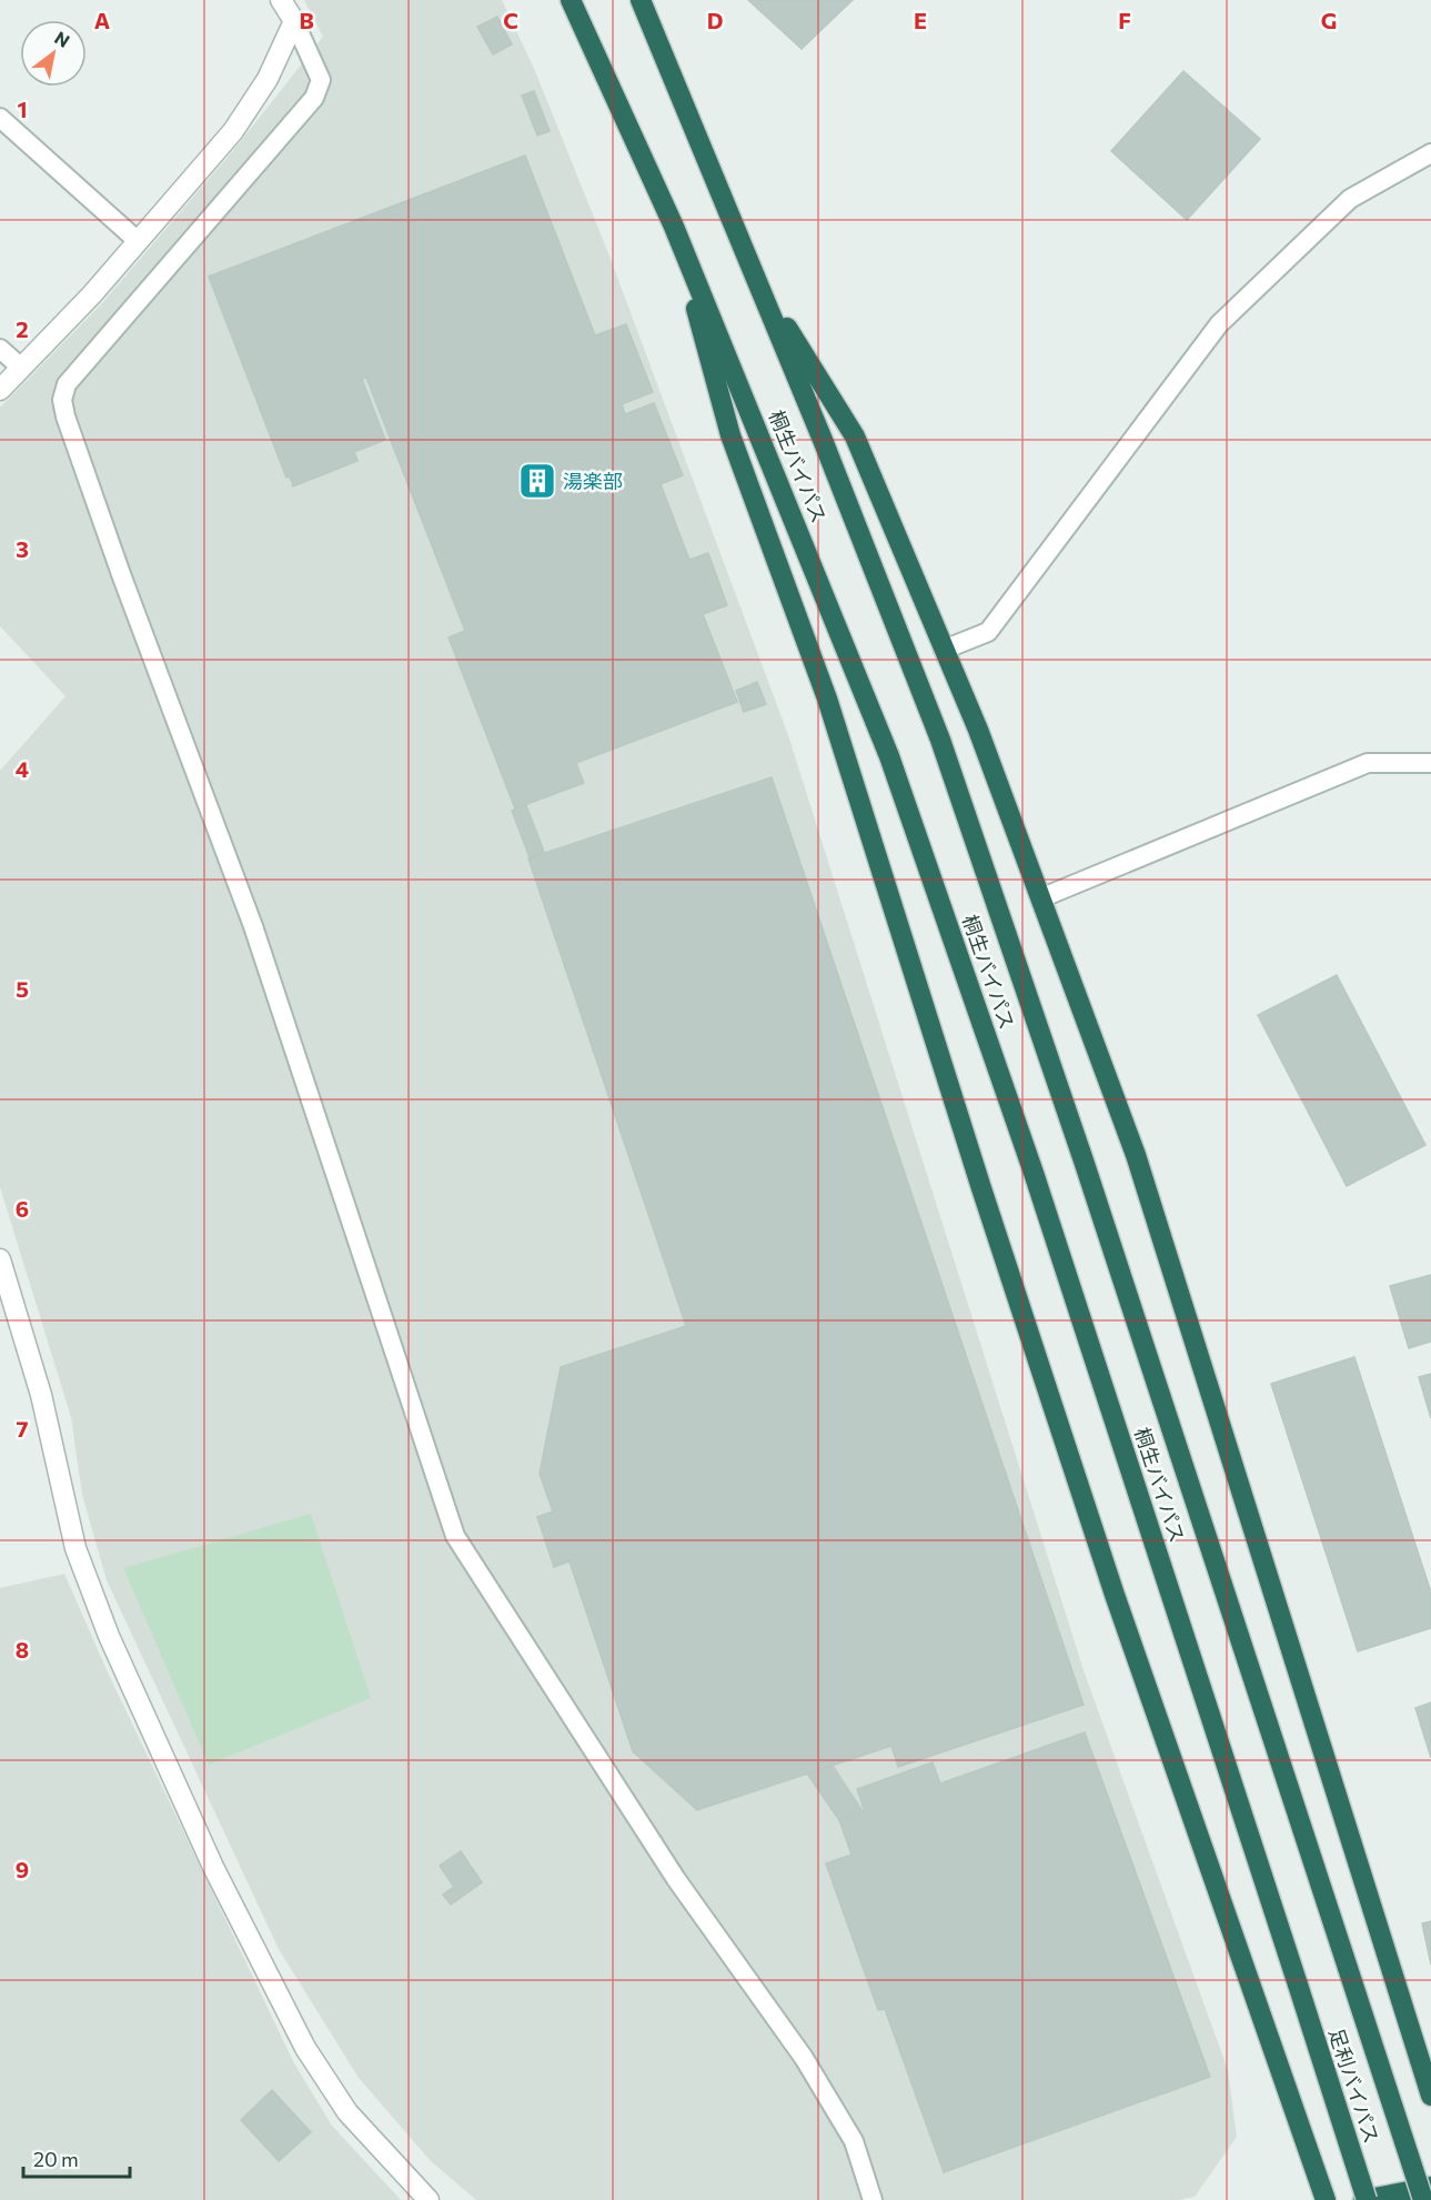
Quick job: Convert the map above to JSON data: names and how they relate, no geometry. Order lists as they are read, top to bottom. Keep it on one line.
{"streets":{"highway":["桐生バイパス","足利バイパス"]},"crossings":[["桐生バイパス","足利バイパス"]],"places":{"building":["湯楽部"]},"scale_bar":"20 m","north":"top right","grid":{"columns":["A","B","C","D","E","F","G"],"rows":["1","2","3","4","5","6","7","8","9"]}}
